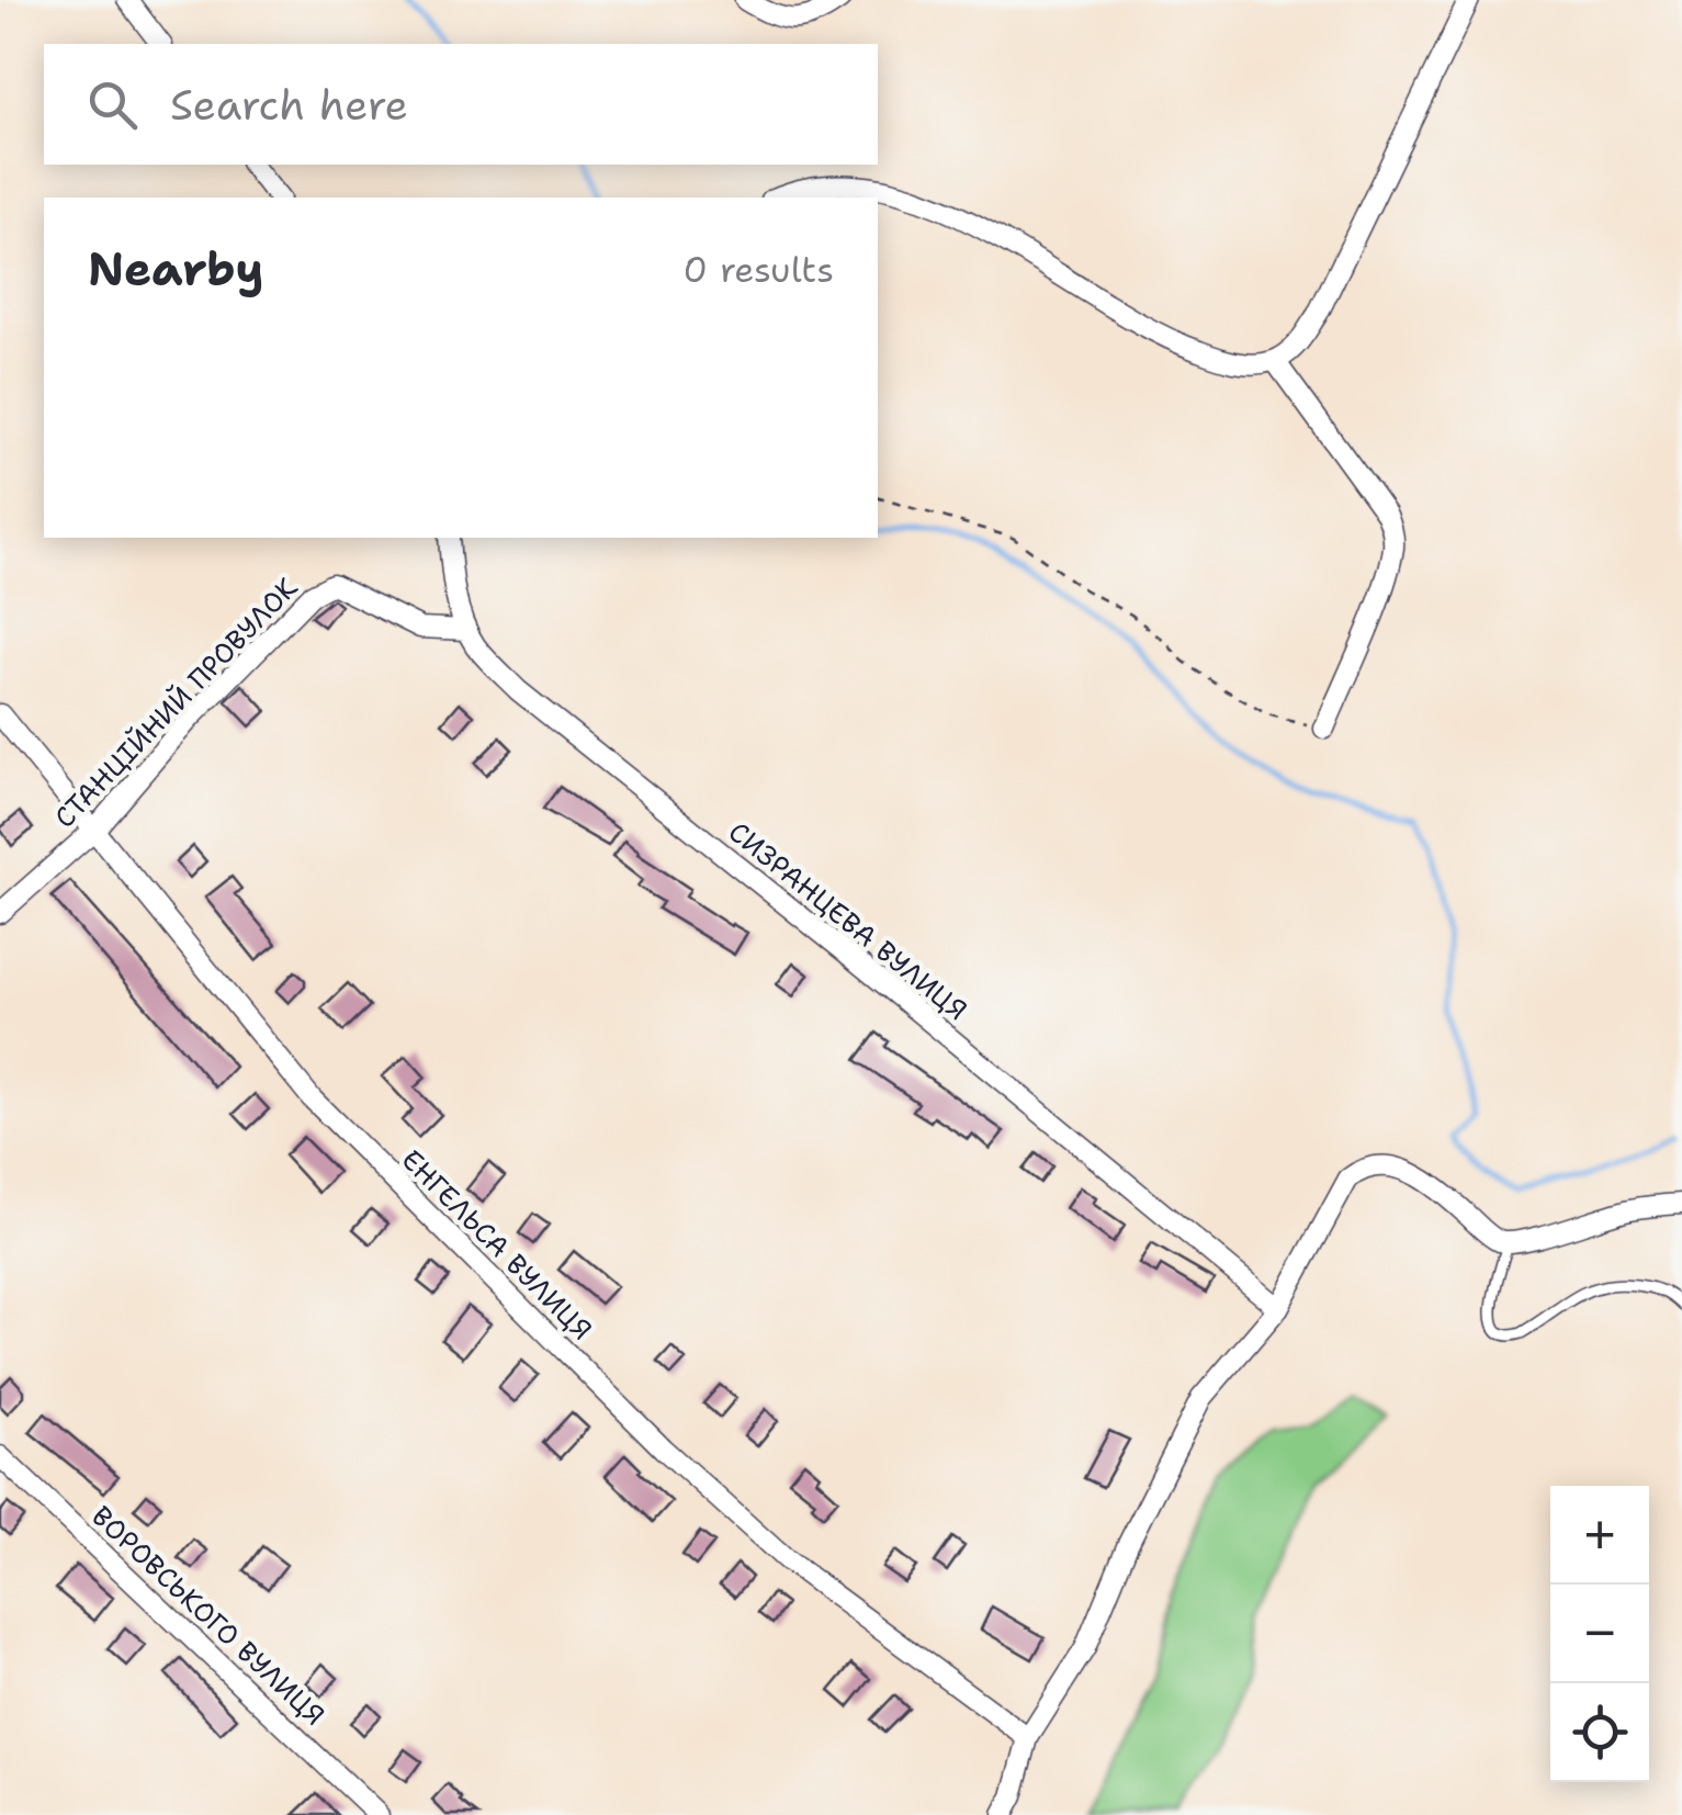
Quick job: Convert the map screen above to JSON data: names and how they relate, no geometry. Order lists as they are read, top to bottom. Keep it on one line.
{"streets":{"street":["СТАНЦІЙНИЙ ПРОВУЛОК","СИЗРАНЦЕВА ВУЛИЦЯ","ЕНГЕЛЬСА ВУЛИЦЯ","ВОРОВСЬКОГО ВУЛИЦЯ"]},"crossings":[["СТАНЦІЙНИЙ ПРОВУЛОК","СИЗРАНЦЕВА ВУЛИЦЯ"],["СТАНЦІЙНИЙ ПРОВУЛОК","ЕНГЕЛЬСА ВУЛИЦЯ"]],"page":{"search":"Search here","heading":["Nearby","0 results"],"map_buttons":["+","−"]}}
